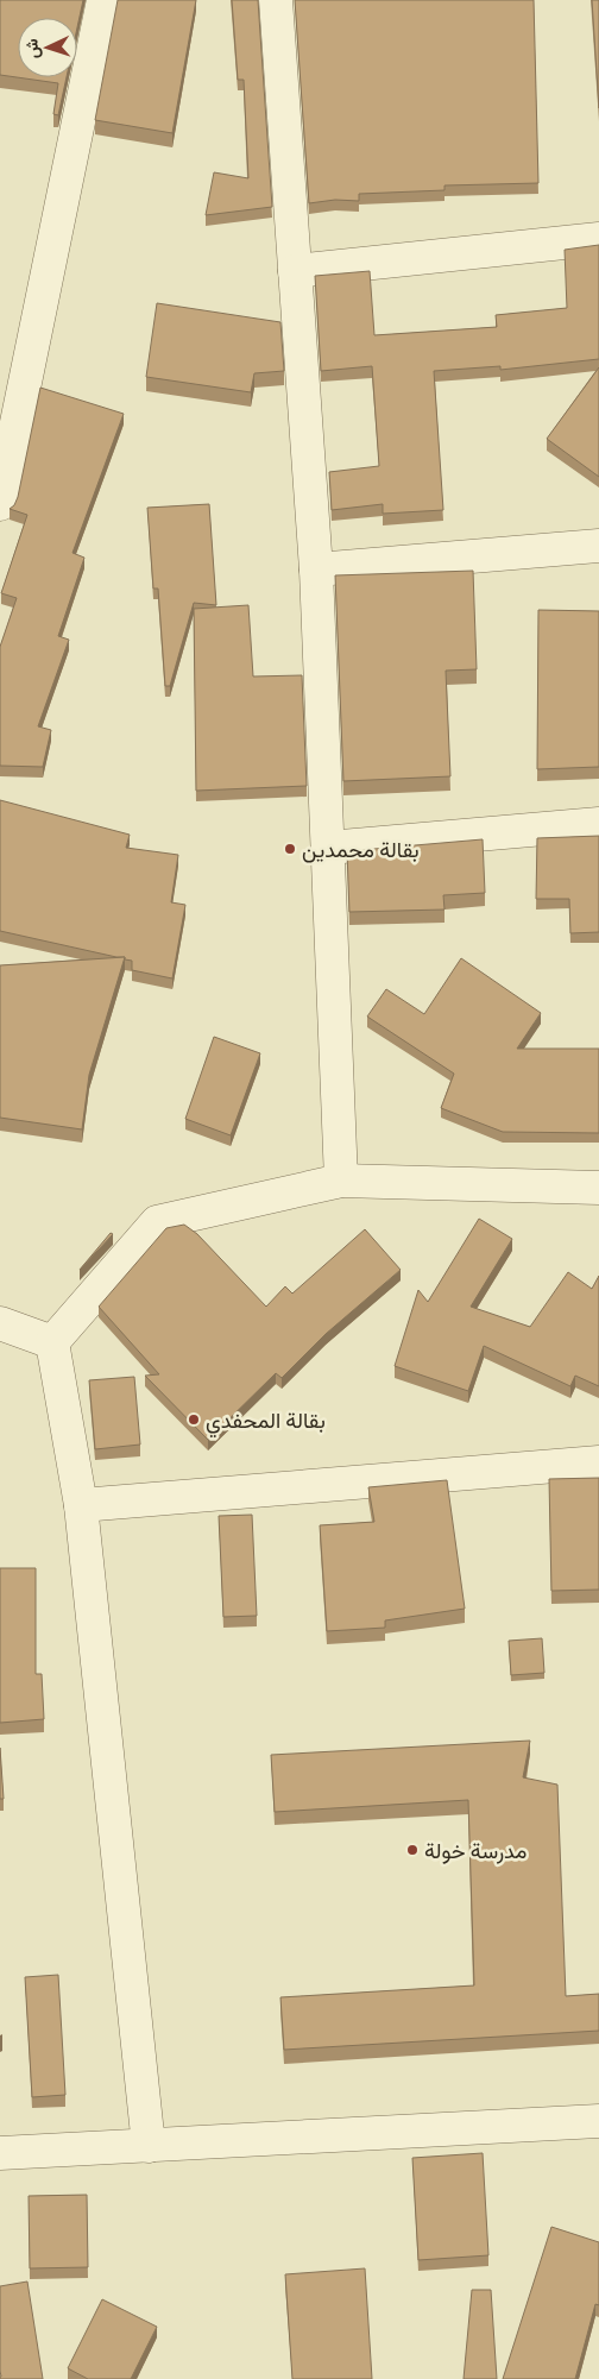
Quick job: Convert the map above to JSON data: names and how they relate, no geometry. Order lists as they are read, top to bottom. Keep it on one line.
{"places":["بقالة محمدين","بقالة المحفدي","مدرسة خولة"],"north":"left"}
